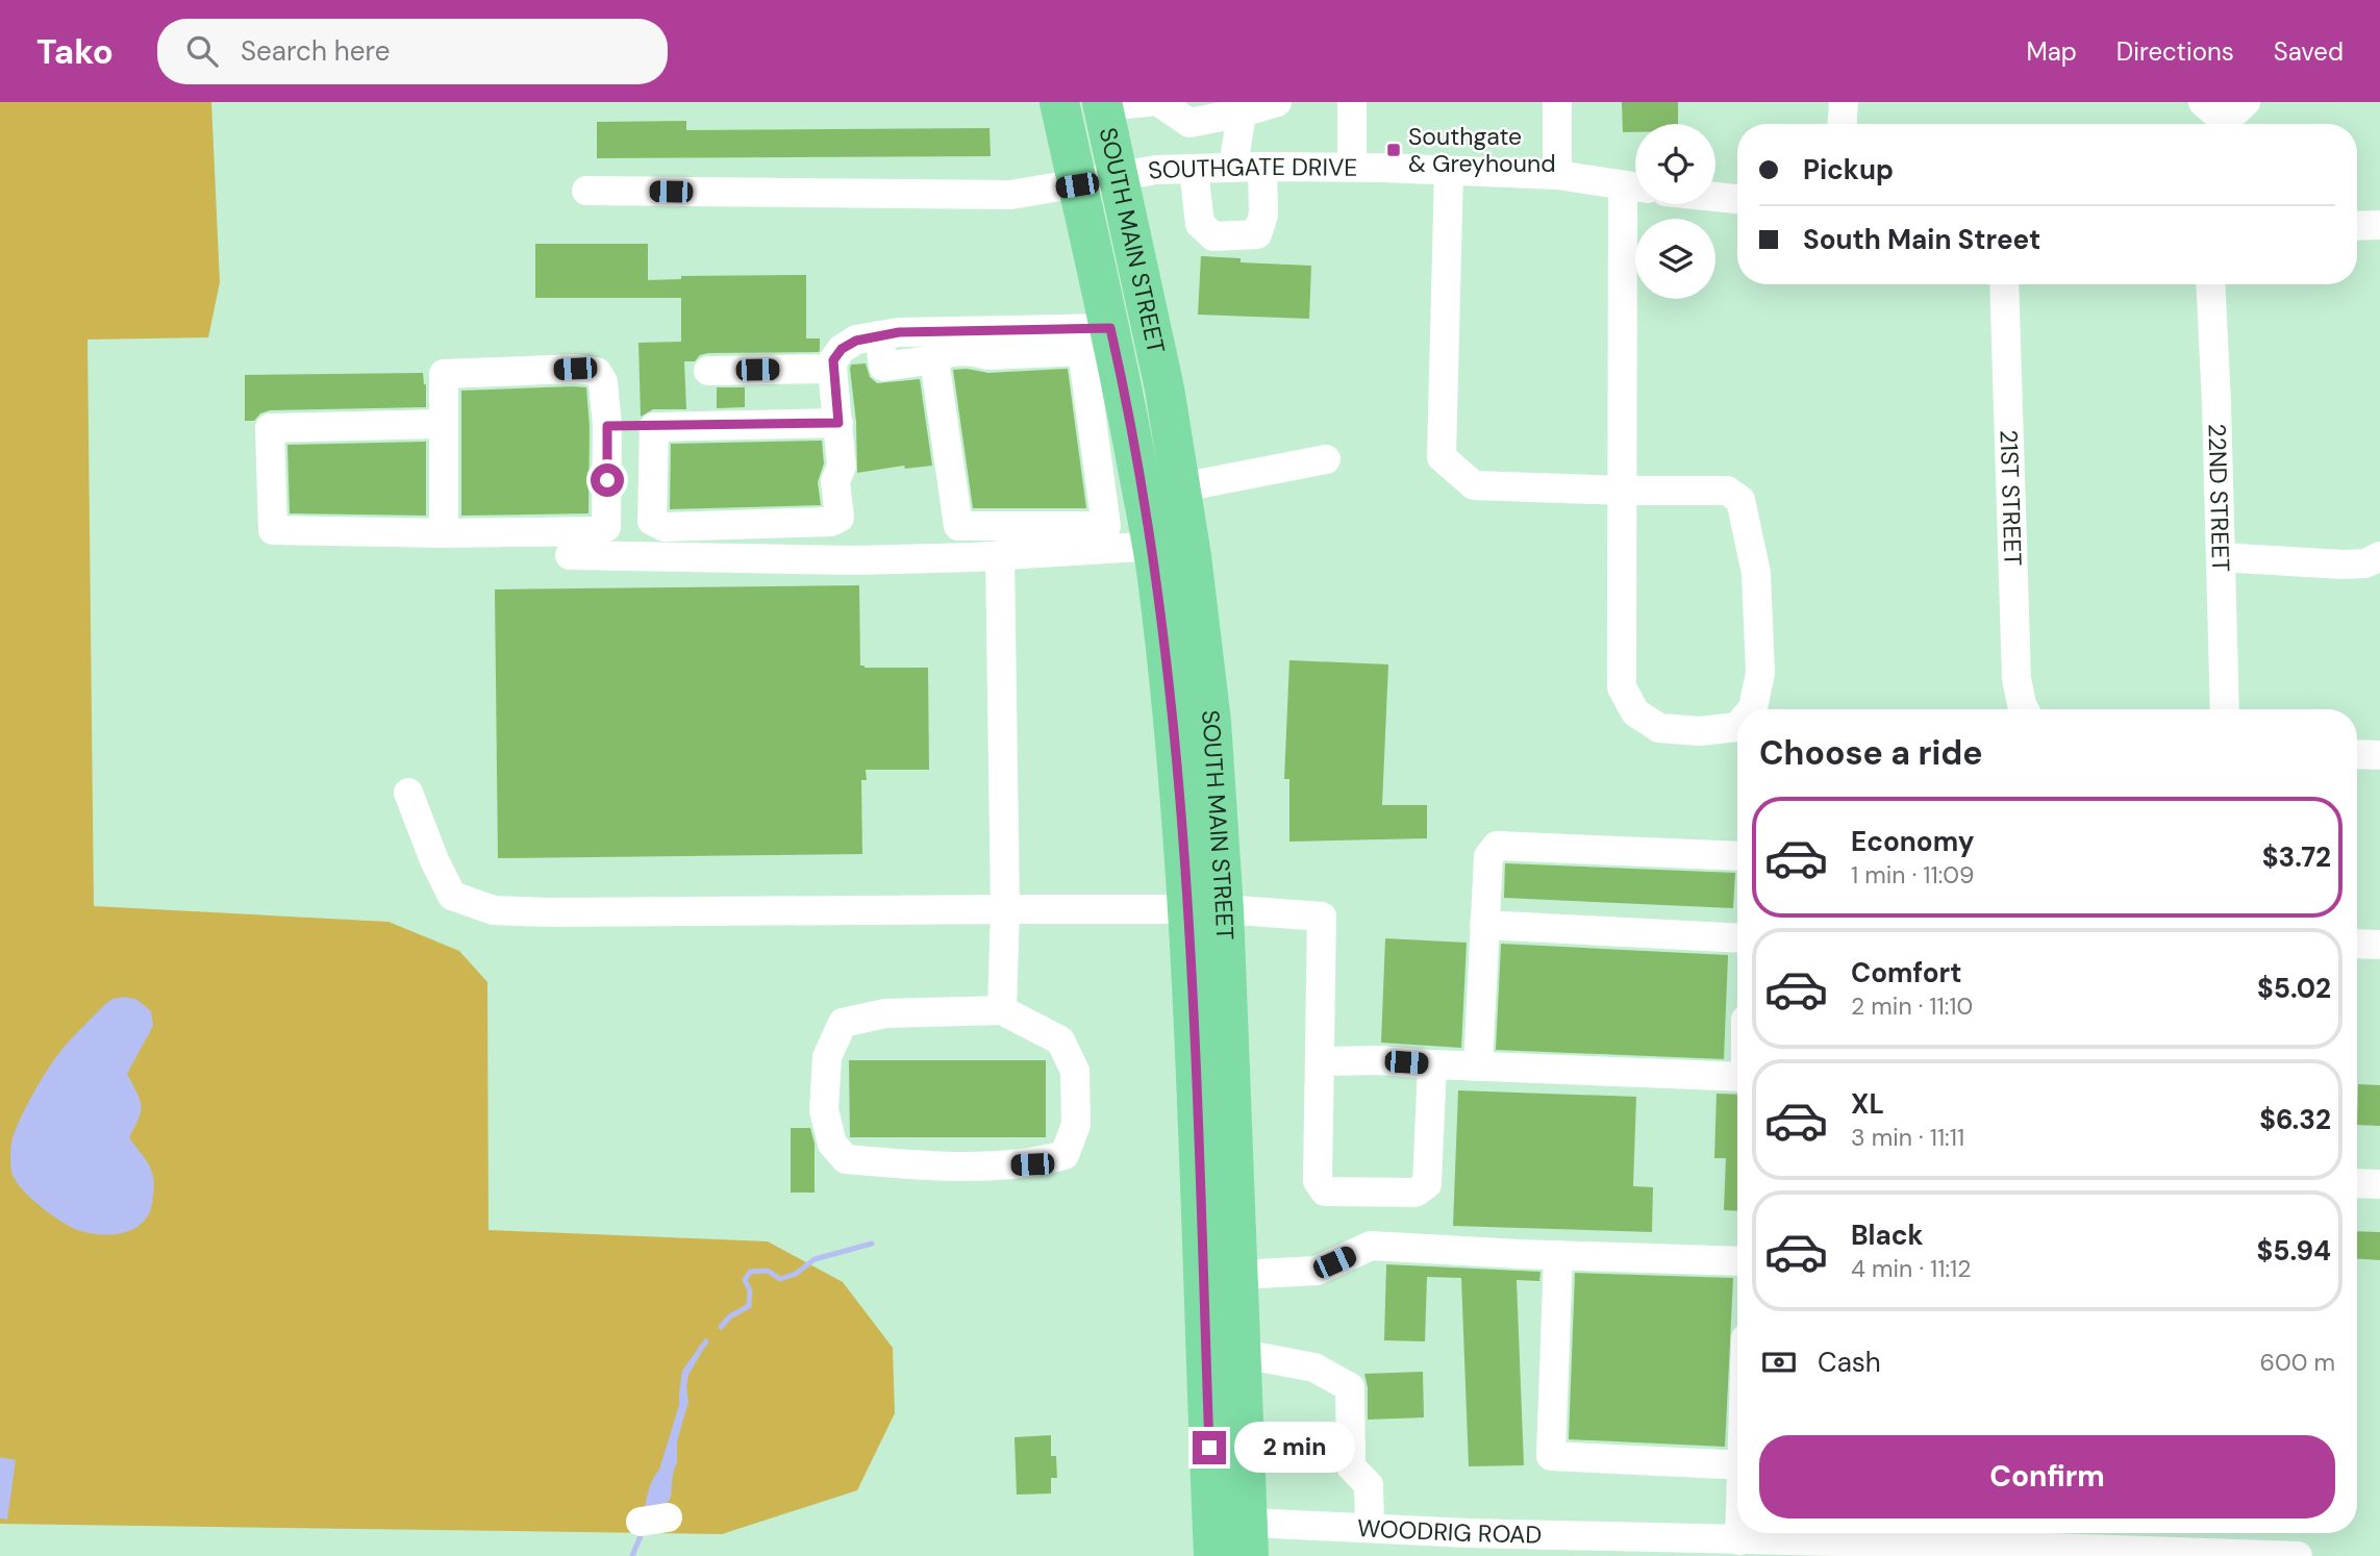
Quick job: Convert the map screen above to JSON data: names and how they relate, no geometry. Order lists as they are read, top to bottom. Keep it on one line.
{"streets":{"highway":["SOUTH MAIN STREET"],"street":["SOUTHGATE DRIVE","22ND STREET","21ST STREET","WOODRIG ROAD"]},"crossings":[["SOUTHGATE DRIVE","SOUTH MAIN STREET"],["SOUTH MAIN STREET","WOODRIG ROAD"]],"places":{"transit":["Southgate & Greyhound"]},"page":{"header":"Tako","search":"Search here","nav":["Map","Directions","Saved"],"banner":["Pickup","South Main Street"],"heading":"Choose a ride","list":[{"name":"Economy","note":"1 min · 11:09","value":"$3.72"},{"name":"Comfort","note":"2 min · 11:10","value":"$5.02"},{"name":"XL","note":"3 min · 11:11","value":"$6.32"},{"name":"Black","note":"4 min · 11:12","value":"$5.94"}],"pay":["Cash","600 m"],"buttons":"Confirm","bubble":"2 min"}}
